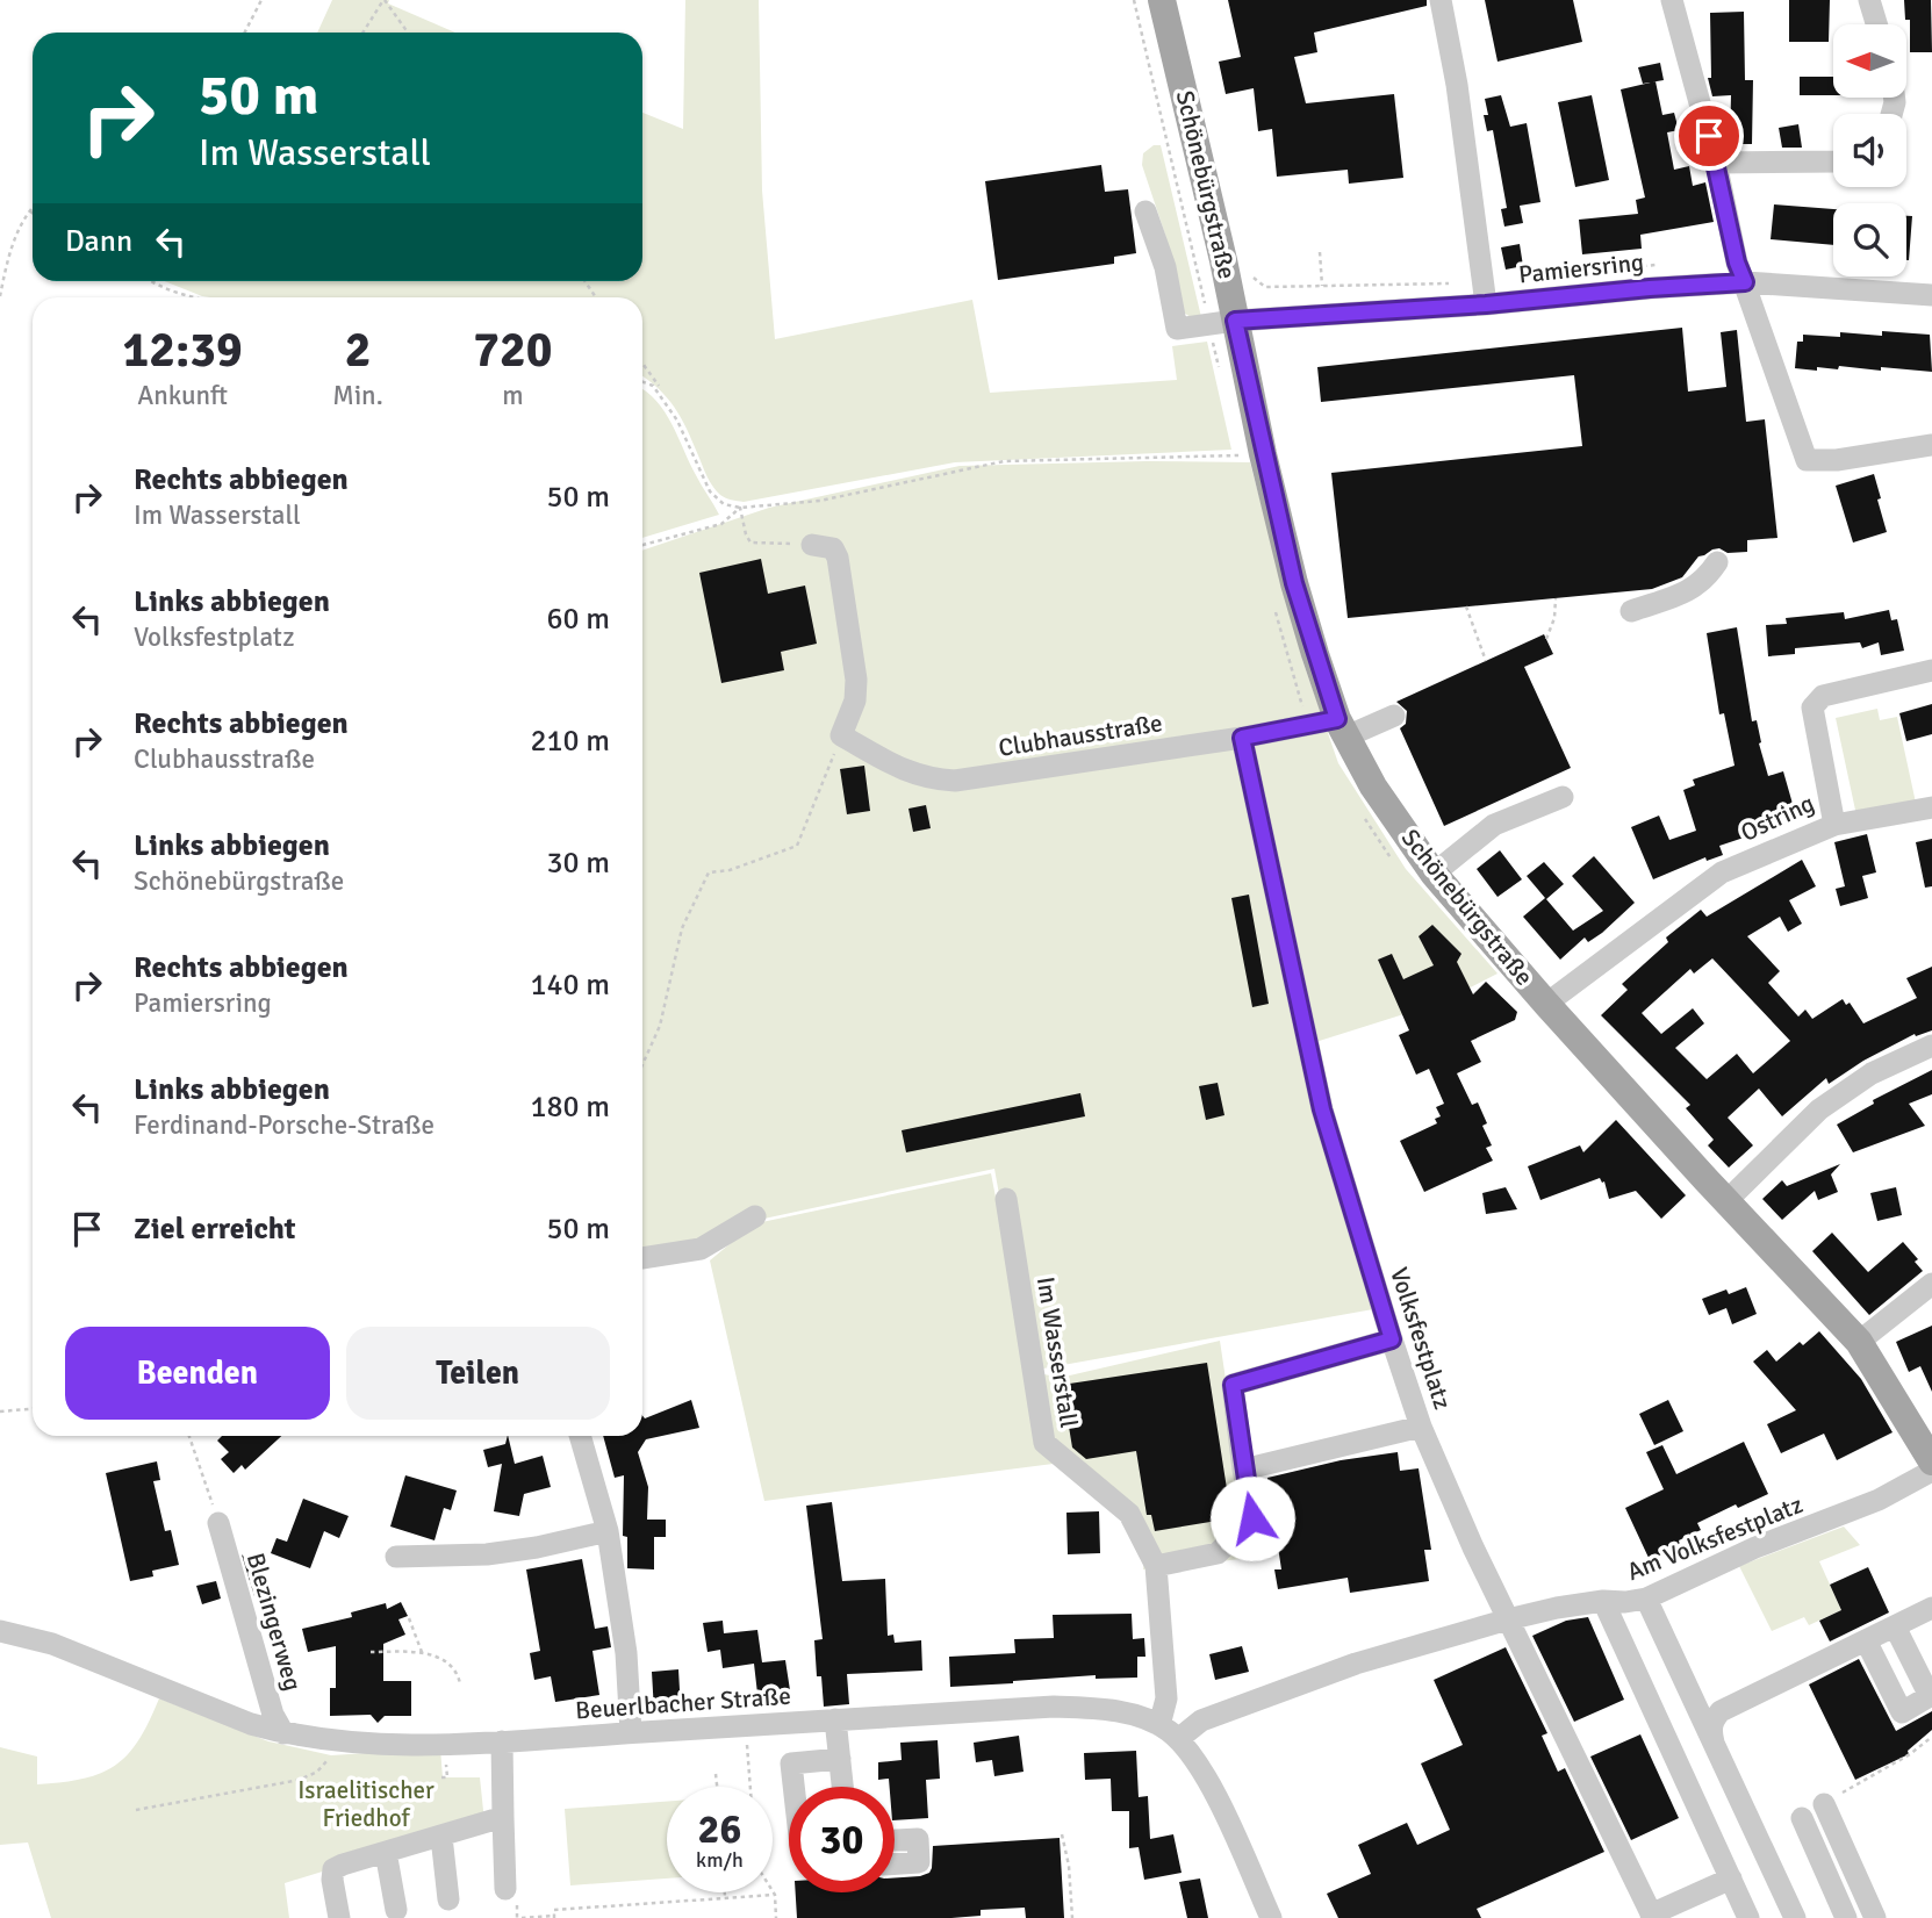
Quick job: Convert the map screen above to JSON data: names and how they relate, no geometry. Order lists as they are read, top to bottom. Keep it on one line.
{"streets":{"main road":["Schönebürgstraße"],"street":["Pamiersring","Clubhausstraße","Ostring","Volksfestplatz","Im Wasserstall","Am Volksfestplatz","Blezingerweg","Beuerlbacher Straße"]},"crossings":[["Schönebürgstraße","Pamiersring"],["Schönebürgstraße","Clubhausstraße"],["Schönebürgstraße","Ostring"],["Clubhausstraße","Volksfestplatz"],["Volksfestplatz","Am Volksfestplatz"],["Im Wasserstall","Beuerlbacher Straße"],["Blezingerweg","Beuerlbacher Straße"]],"parks":["Israelitischer Friedhof"],"north":"left","page":{"turn":["50 m","Im Wasserstall"],"then":"Dann","eta":["12:39","Ankunft","2","Min.","720","m"],"list":[{"name":"Rechts abbiegen","note":"Im Wasserstall","value":"50 m"},{"name":"Links abbiegen","note":"Volksfestplatz","value":"60 m"},{"name":"Rechts abbiegen","note":"Clubhausstraße","value":"210 m"},{"name":"Links abbiegen","note":"Schönebürgstraße","value":"30 m"},{"name":"Rechts abbiegen","note":"Pamiersring","value":"140 m"},{"name":"Links abbiegen","note":"Ferdinand-Porsche-Straße","value":"180 m"},{"name":"Ziel erreicht","value":"50 m"}],"buttons":["Beenden","Teilen"],"speed":"26 km/h","limit":"30"}}
